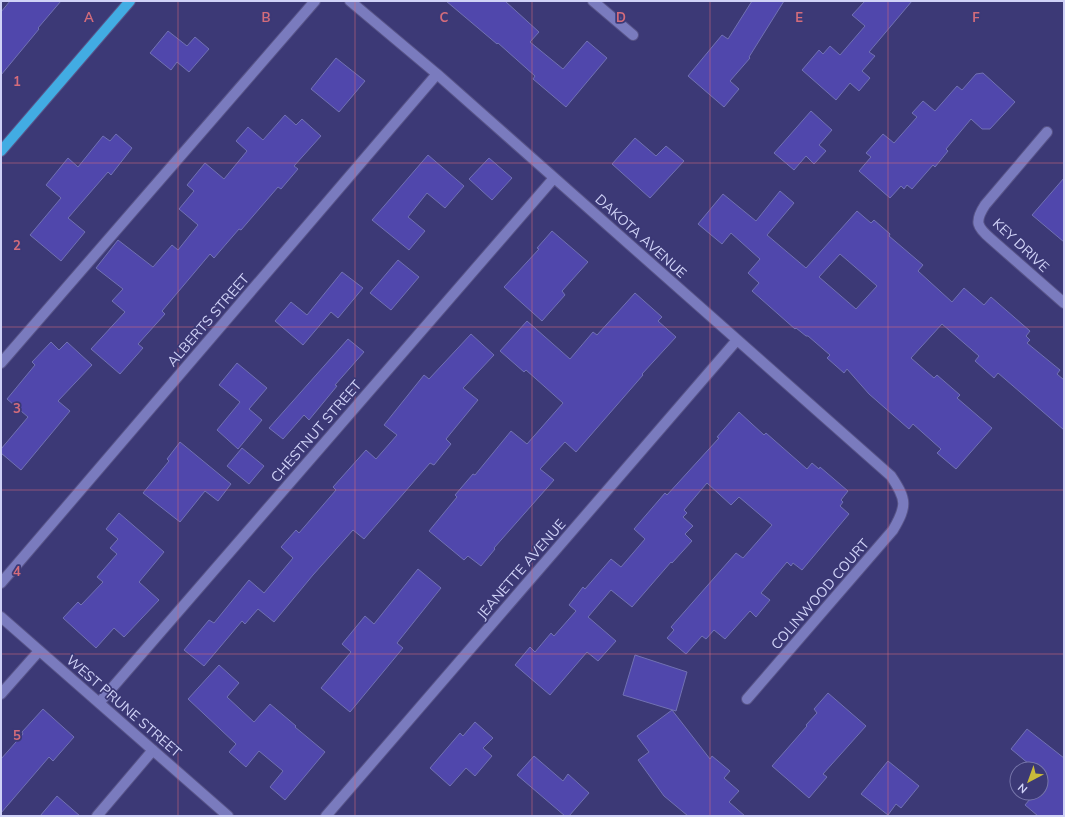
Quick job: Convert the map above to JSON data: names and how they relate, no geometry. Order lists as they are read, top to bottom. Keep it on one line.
{"streets":{"street":["DAKOTA AVENUE","KEY DRIVE","ALBERTS STREET","CHESTNUT STREET","JEANETTE AVENUE","COLINWOOD COURT","WEST PRUNE STREET"]},"crossings":[["DAKOTA AVENUE","ALBERTS STREET"],["DAKOTA AVENUE","CHESTNUT STREET"],["DAKOTA AVENUE","JEANETTE AVENUE"],["DAKOTA AVENUE","COLINWOOD COURT"],["CHESTNUT STREET","WEST PRUNE STREET"]],"north":"bottom left","grid":{"columns":["A","B","C","D","E","F"],"rows":["1","2","3","4","5"]}}
